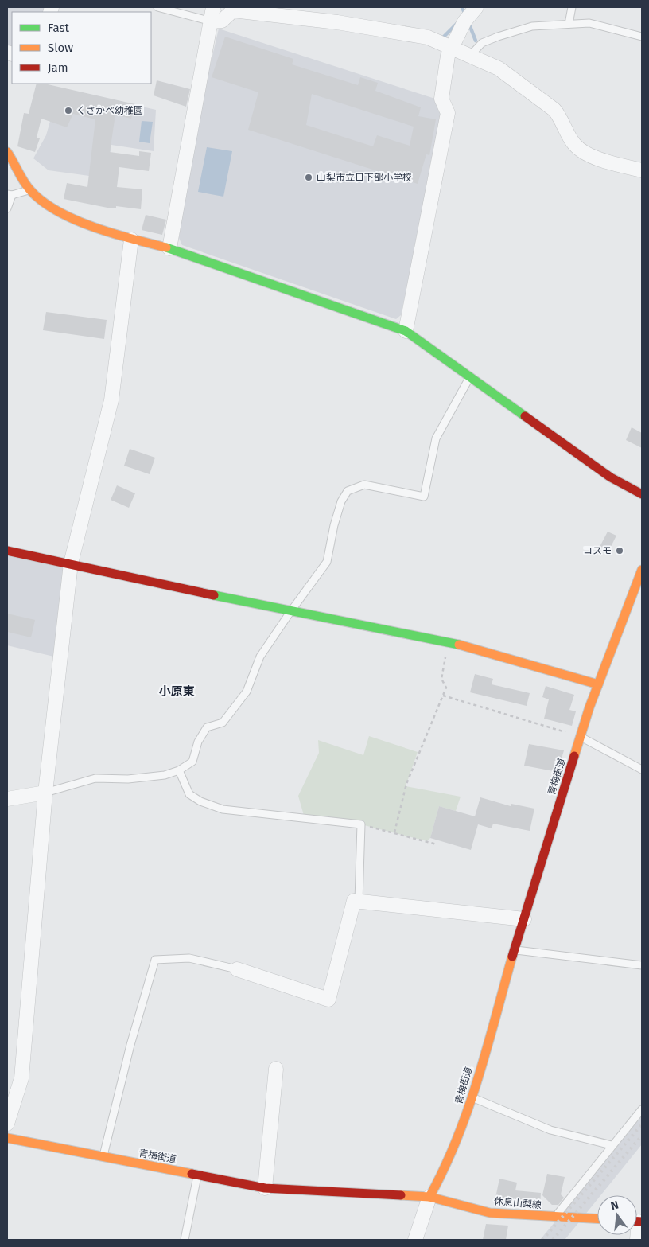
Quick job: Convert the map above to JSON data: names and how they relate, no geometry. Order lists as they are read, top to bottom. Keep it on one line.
{"streets":{"street":["青梅街道","休息山梨線"]},"crossings":[["青梅街道","休息山梨線"]],"districts":["小原東"],"places":["くさかべ幼稚園","山梨市立日下部小学校","コスモ"],"legend":["Fast","Slow","Jam"],"north":"top"}
